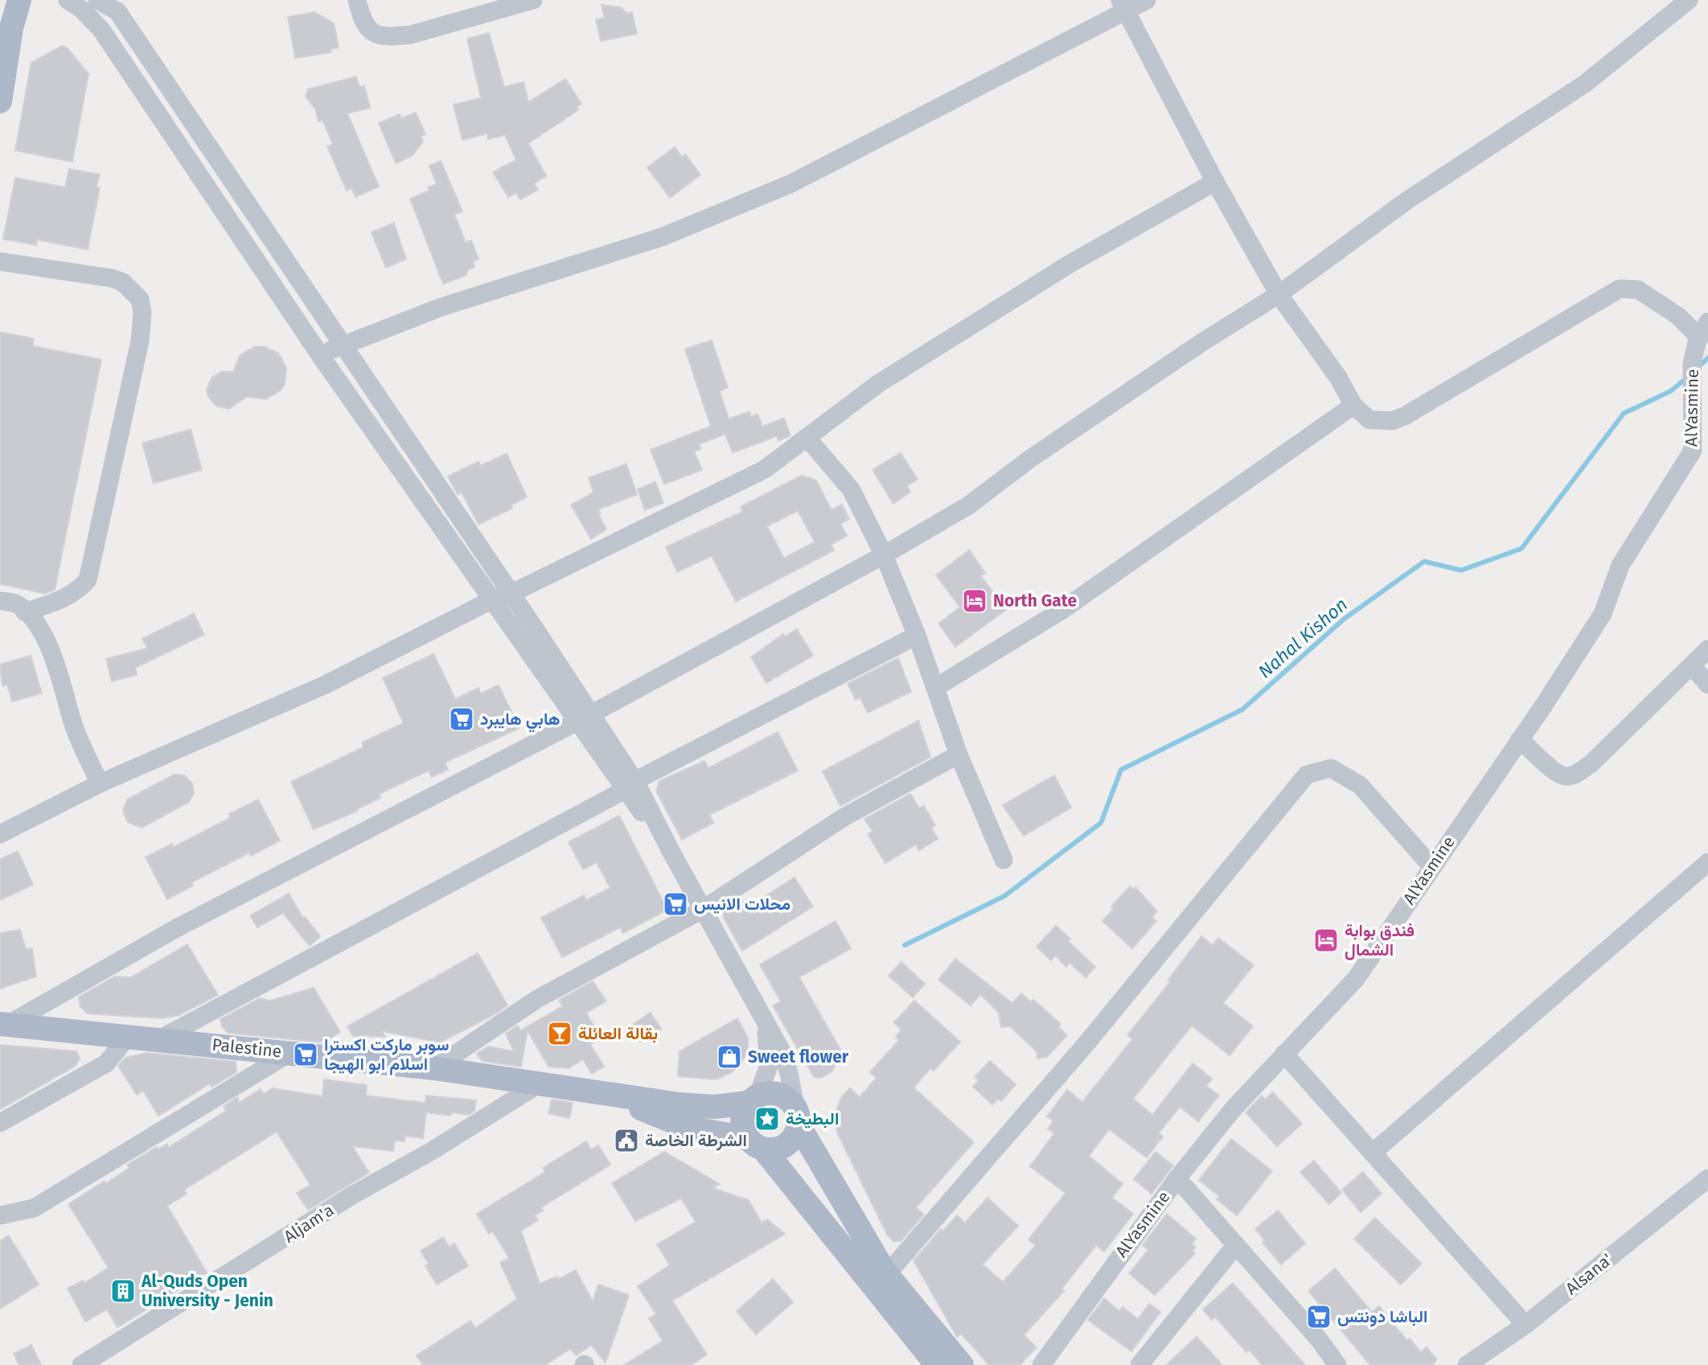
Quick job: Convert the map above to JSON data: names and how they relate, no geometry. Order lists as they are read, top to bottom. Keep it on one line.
{"streets":{"main road":["Palestine"],"street":["AlYasmine","Aljam'a","Alsana'"]},"crossings":[["Palestine","Aljam'a"]],"water":["Nahal Kishon"],"places":{"hotel":["North Gate","فندق بوابة الشمال"],"supermarket":["هابي هايبرد","محلات الانيس","سوبر ماركت اكسترا اسلام ابو الهيجا","الباشا دونتس"],"bar":["بقالة العائلة"],"shop":["Sweet flower"],"place":["البطيخة"],"public building":["الشرطة الخاصة"],"building":["Al-Quds Open University - Jenin"]}}
